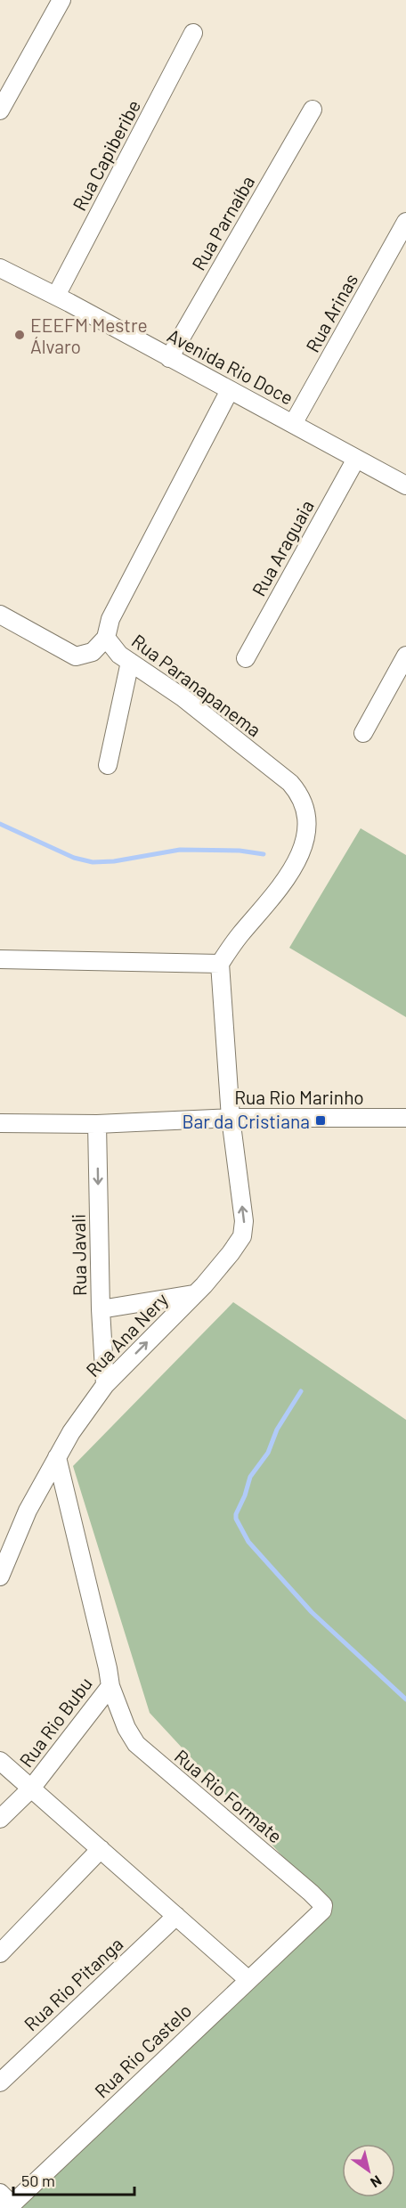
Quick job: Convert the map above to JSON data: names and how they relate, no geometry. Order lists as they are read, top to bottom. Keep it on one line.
{"streets":{"street":["Rua Capiberibe","Rua Parnaíba","Rua Arinas","Avenida Rio Doce","Rua Araguaia","Rua Paranapanema","Rua Rio Marinho","Rua Javali","Rua Ana Nery","Rua Rio Bubu","Rua Rio Formate","Rua Rio Pitanga","Rua Rio Castelo"]},"crossings":[["Rua Capiberibe","Avenida Rio Doce"],["Rua Parnaíba","Avenida Rio Doce"],["Rua Arinas","Avenida Rio Doce"],["Avenida Rio Doce","Rua Araguaia"],["Avenida Rio Doce","Rua Paranapanema"],["Rua Paranapanema","Rua Ana Nery"],["Rua Rio Marinho","Rua Javali"],["Rua Rio Marinho","Rua Ana Nery"],["Rua Javali","Rua Ana Nery"],["Rua Ana Nery","Rua Rio Bubu"],["Rua Rio Bubu","Rua Rio Formate"],["Rua Rio Formate","Rua Rio Castelo"]],"one_way":["Rua Javali","Rua Ana Nery"],"places":{"other":["EEEFM Mestre Álvaro"],"transit":["Bar da Cristiana"]},"scale_bar":"50 m","north":"bottom right"}
